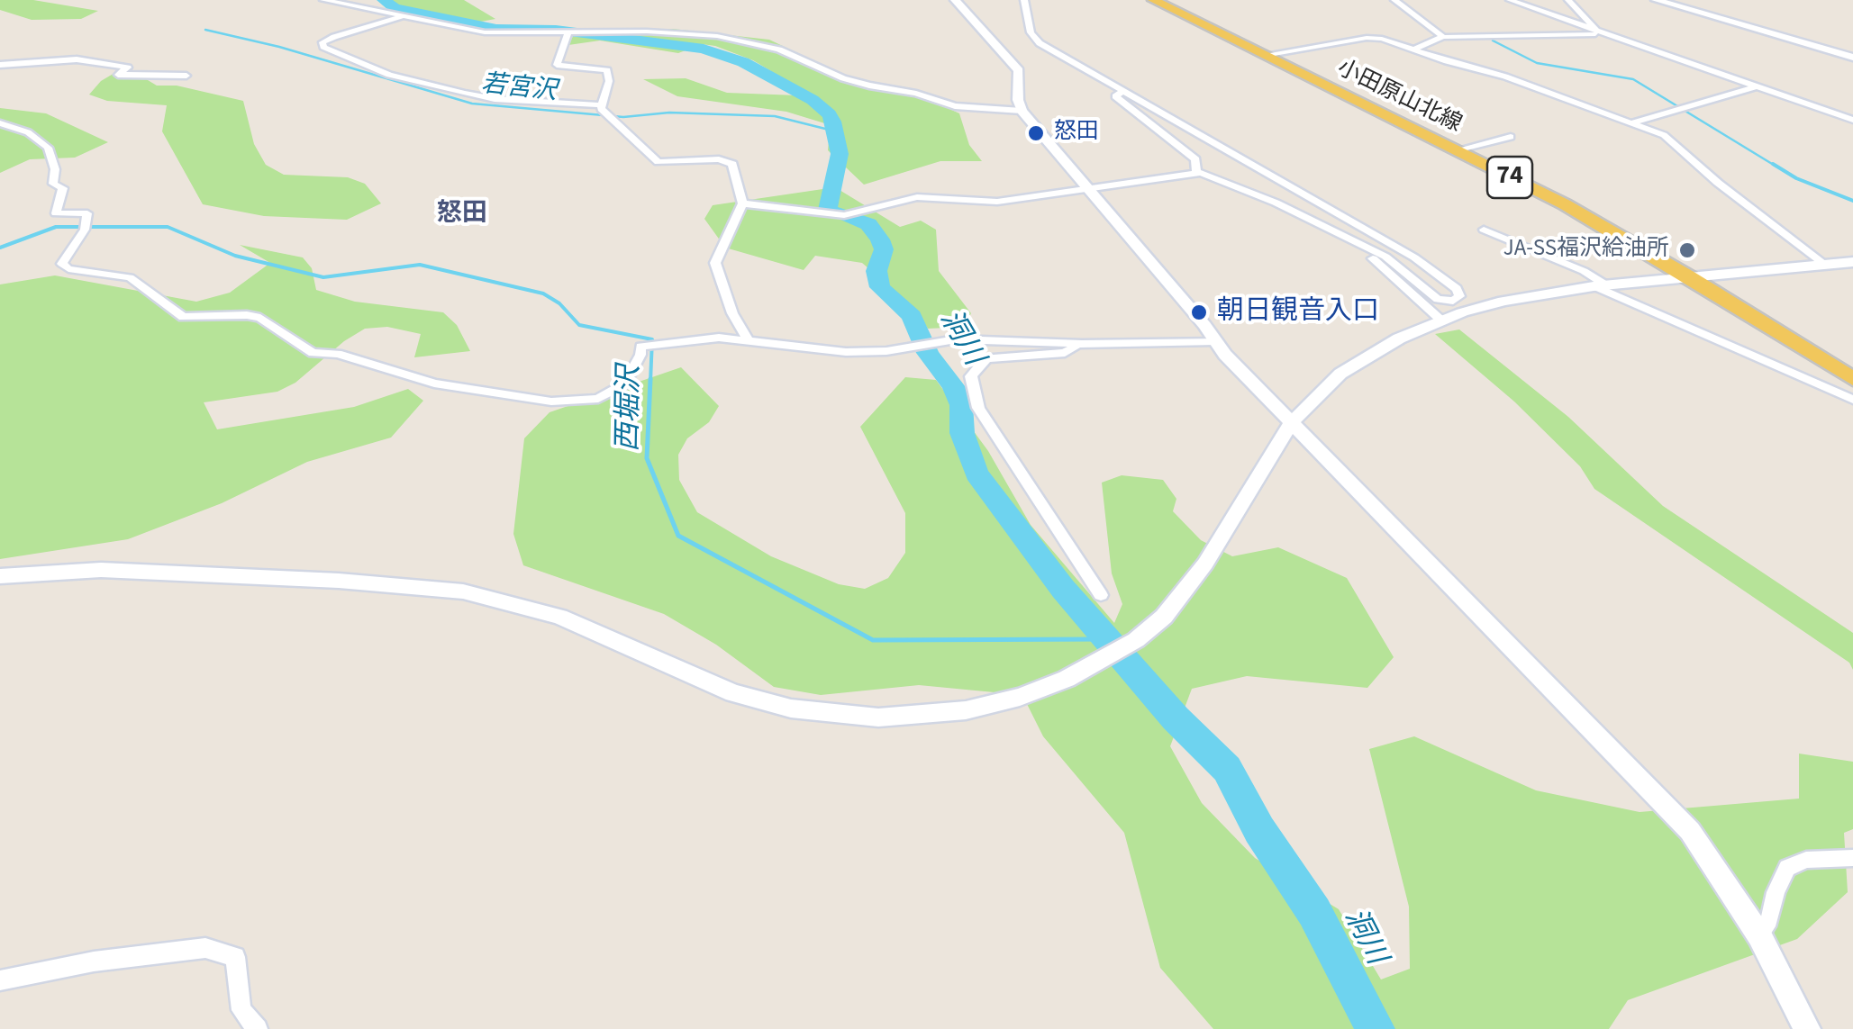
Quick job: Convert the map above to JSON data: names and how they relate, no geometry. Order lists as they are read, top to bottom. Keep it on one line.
{"streets":{"main road":["小田原山北線","74"]},"districts":["怒田"],"water":["若宮沢","洞川","西堀沢"],"places":["怒田","JA-SS福沢給油所","朝日観音入口"]}
